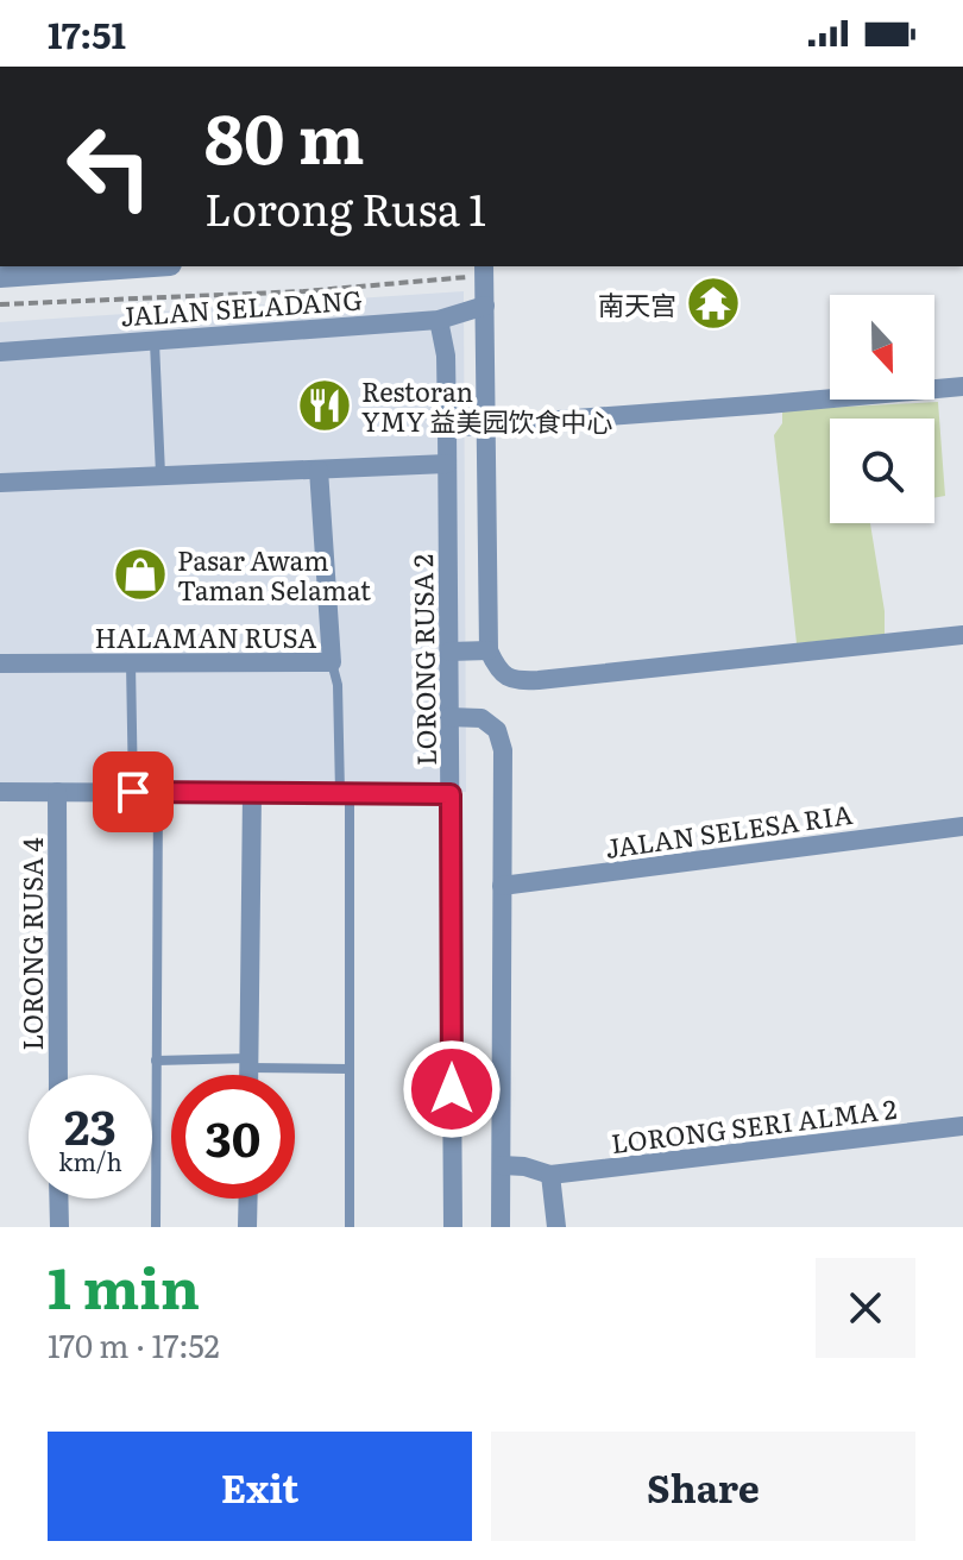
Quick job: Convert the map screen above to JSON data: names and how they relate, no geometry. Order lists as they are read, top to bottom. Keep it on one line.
{"streets":{"street":["JALAN SELADANG","HALAMAN RUSA","LORONG RUSA 2","JALAN SELESA RIA","LORONG RUSA 4","LORONG SERI ALMA 2"]},"crossings":[["JALAN SELADANG","LORONG RUSA 2"]],"places":{"temple":["南天宫"],"restaurant":["Restoran YMY 益美园饮食中心"],"shop":["Pasar Awam Taman Selamat"]},"north":"bottom","page":{"status":"17:51","turn":["80 m","Lorong Rusa 1"],"speed":"23 km/h","limit":"30","heading":["1 min","170 m · 17:52"],"buttons":["Exit","Share"]}}
